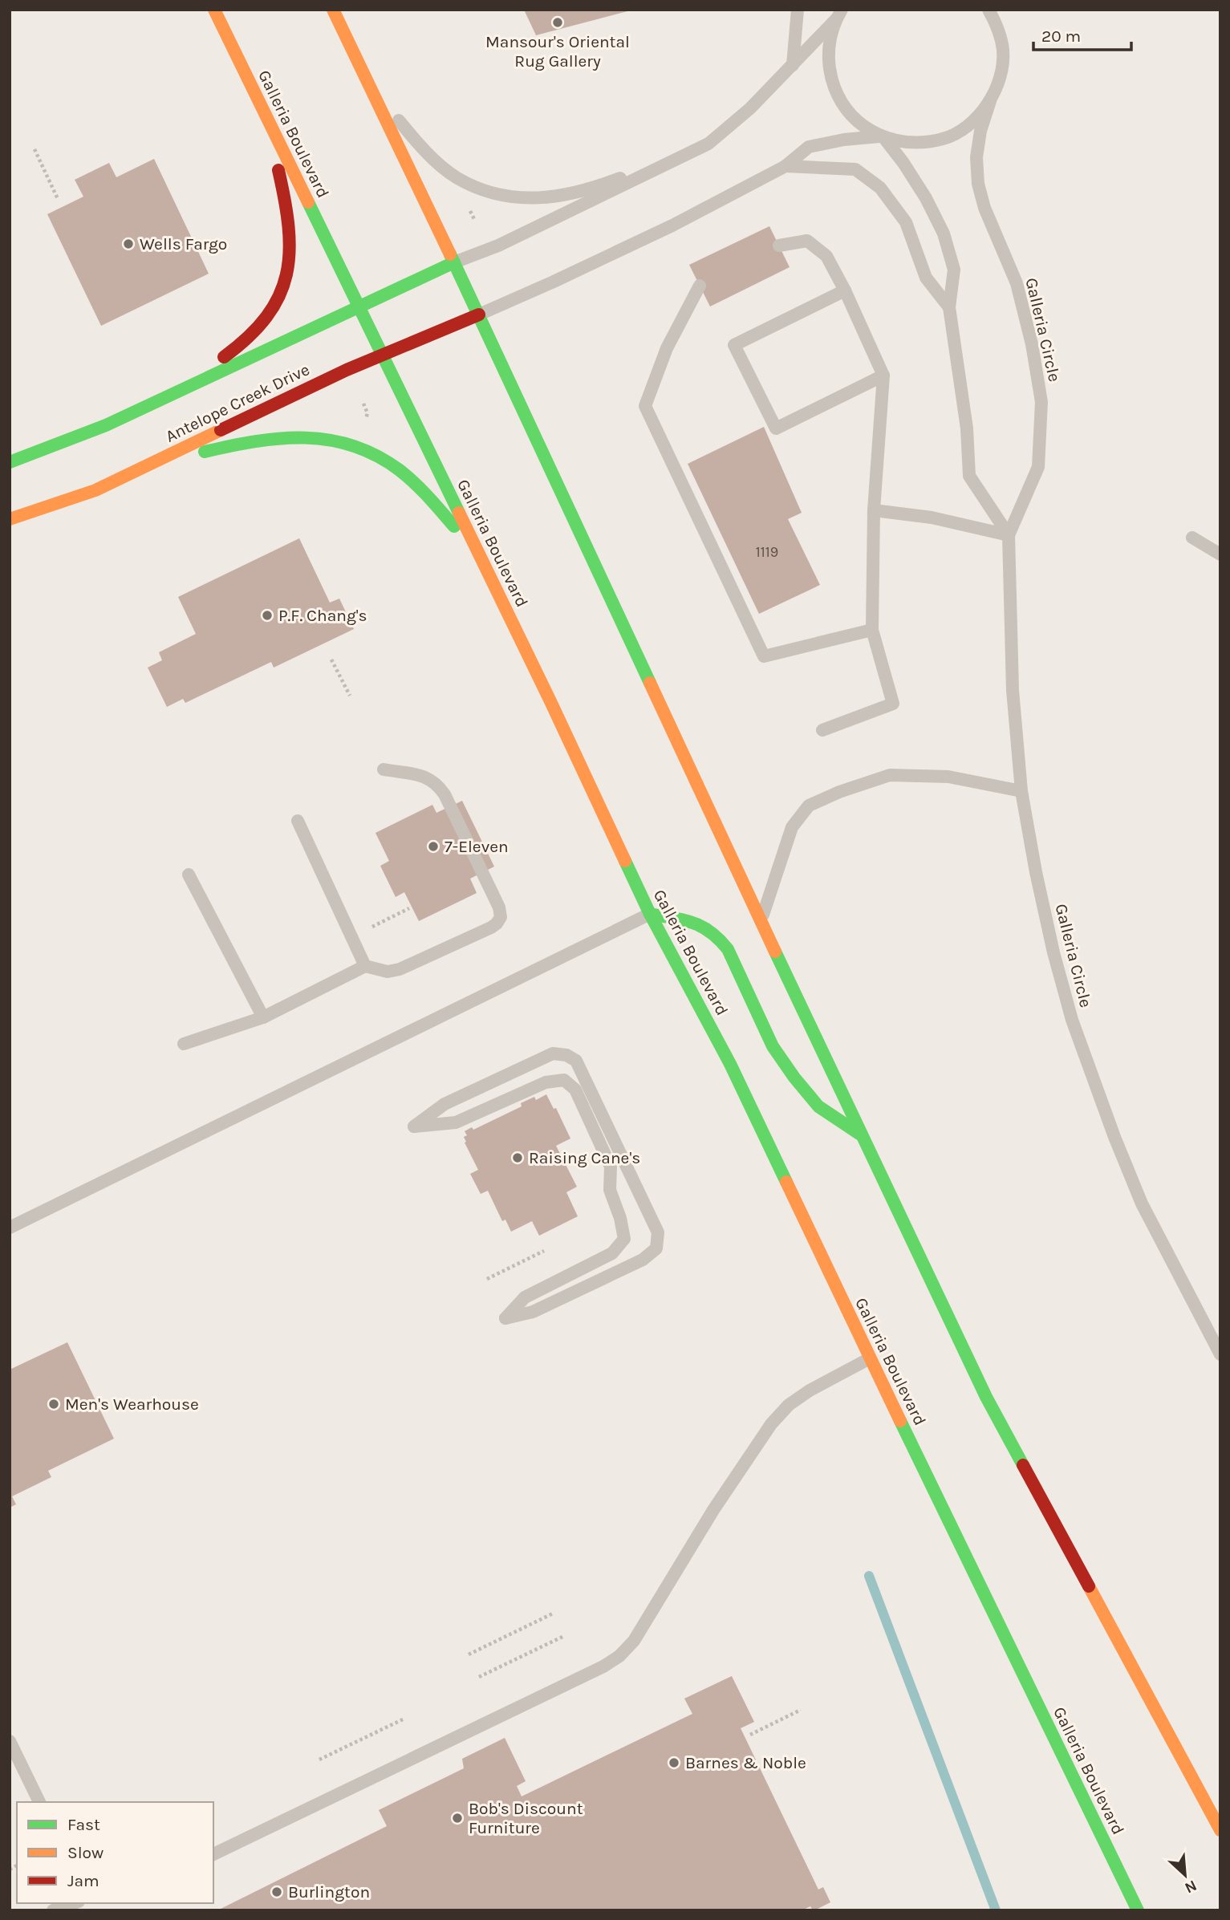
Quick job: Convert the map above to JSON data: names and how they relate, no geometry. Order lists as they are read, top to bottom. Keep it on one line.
{"streets":{"main road":["Galleria Boulevard","Antelope Creek Drive"],"lane":["Galleria Circle"]},"crossings":[["Galleria Boulevard","Antelope Creek Drive"]],"places":["Mansour's Oriental Rug Gallery","Wells Fargo","P.F. Chang's","7-Eleven","Raising Cane's","Men's Wearhouse","Barnes & Noble","Bob's Discount Furniture","Burlington"],"house_numbers":["1119"],"legend":["Fast","Slow","Jam"],"scale_bar":"20 m","north":"bottom right"}
